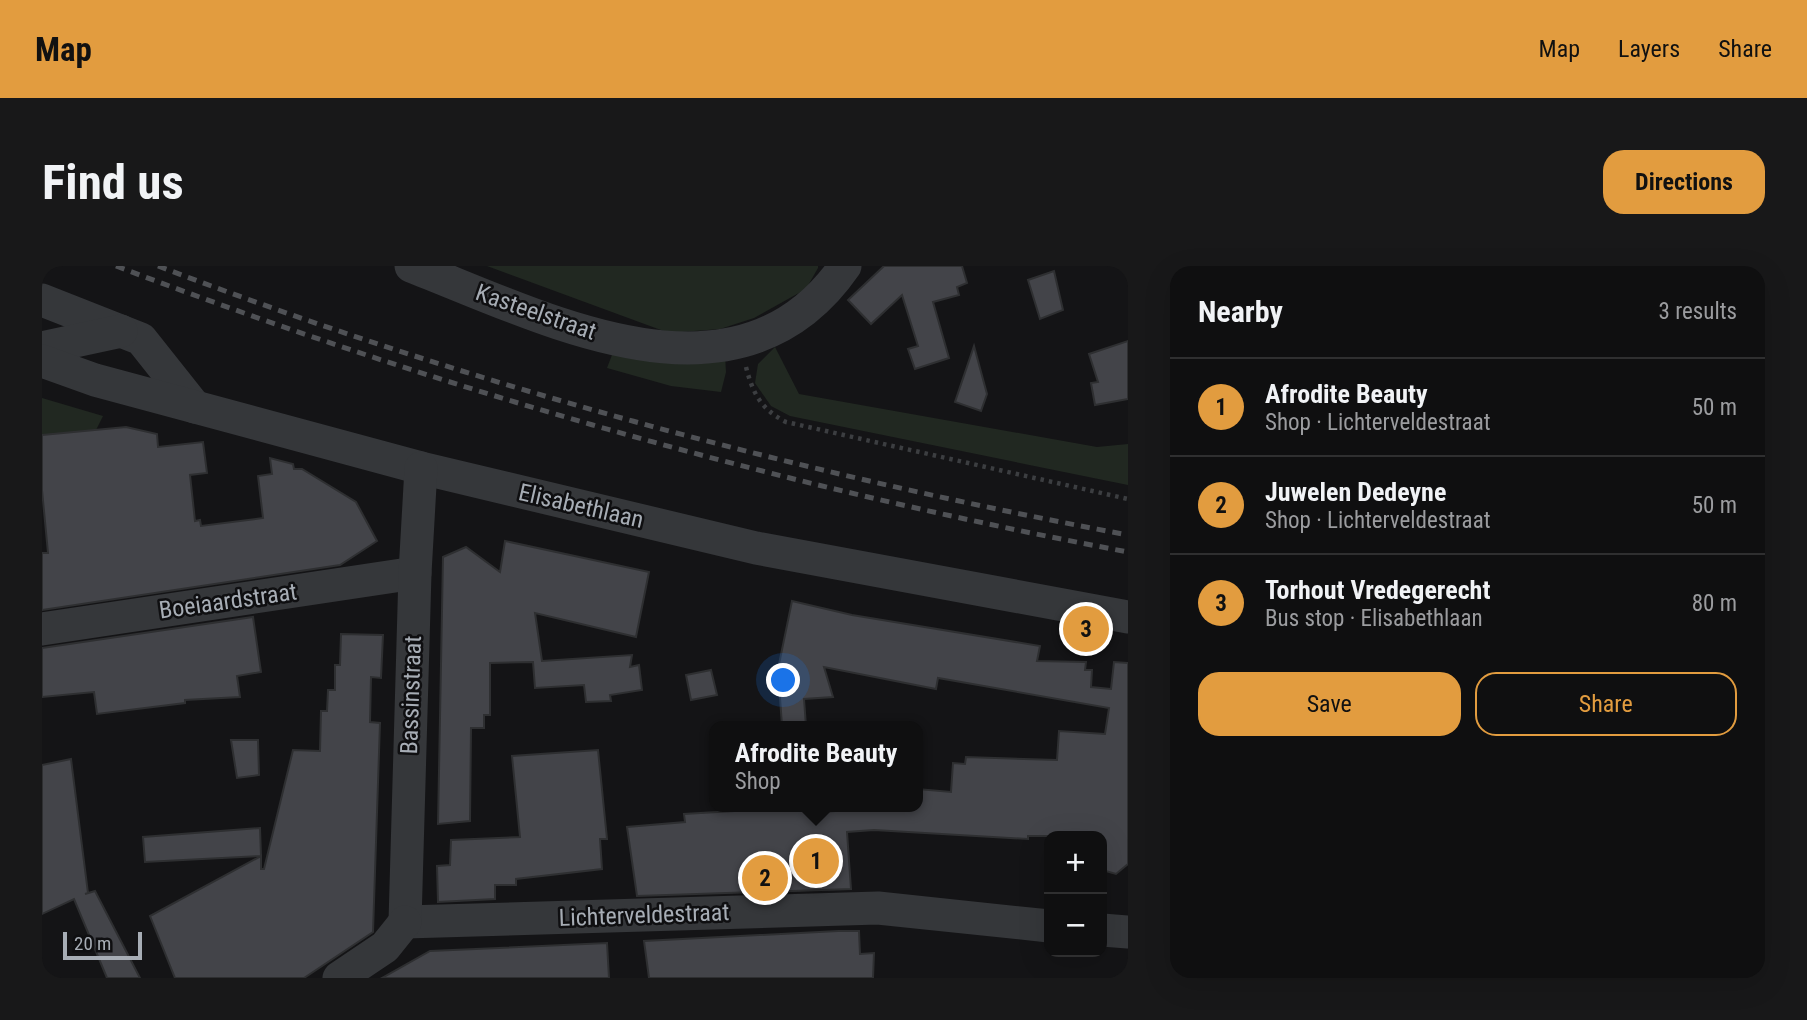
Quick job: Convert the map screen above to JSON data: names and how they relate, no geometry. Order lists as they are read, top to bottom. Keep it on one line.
{"streets":{"street":["Kasteelstraat","Elisabethlaan","Boeiaardstraat","Bassinstraat","Lichterveldestraat"]},"crossings":[["Elisabethlaan","Bassinstraat"],["Boeiaardstraat","Bassinstraat"],["Bassinstraat","Lichterveldestraat"]],"scale_bar":"20 m","page":{"header":"Map","nav":["Map","Layers","Share"],"buttons":["Directions",["Save","Share"]],"title":"Find us","heading":["Nearby","3 results"],"list":[{"mark":"1","name":"Afrodite Beauty","note":"Shop · Lichterveldestraat","value":"50 m"},{"mark":"2","name":"Juwelen Dedeyne","note":"Shop · Lichterveldestraat","value":"50 m"},{"mark":"3","name":"Torhout Vredegerecht","note":"Bus stop · Elisabethlaan","value":"80 m"}],"pins":["3","1","2"],"popup":["Afrodite Beauty","Shop"],"map_buttons":["+","−"],"scale":"20 m"}}
